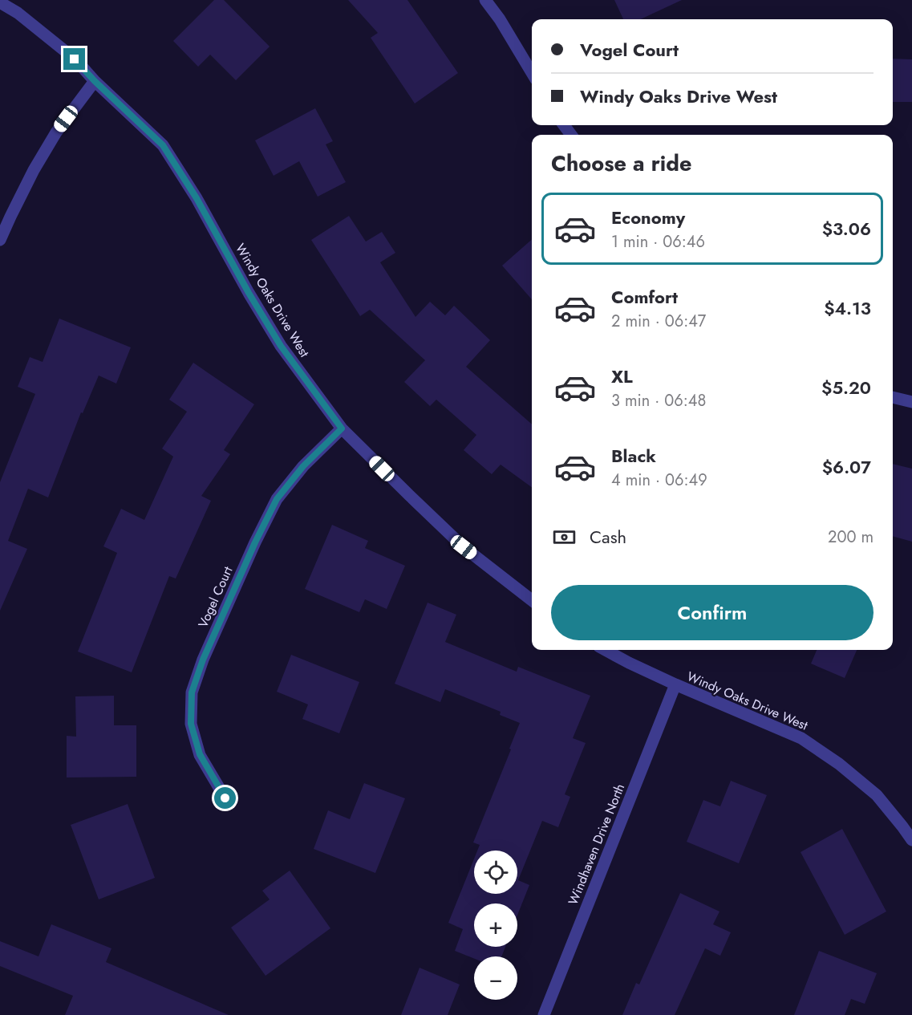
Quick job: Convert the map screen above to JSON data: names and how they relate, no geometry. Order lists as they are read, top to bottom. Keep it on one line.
{"streets":{"street":["Windy Oaks Drive West","Vogel Court","Windhaven Drive North"]},"crossings":[["Windy Oaks Drive West","Vogel Court"],["Windy Oaks Drive West","Windhaven Drive North"]],"page":{"banner":["Vogel Court","Windy Oaks Drive West"],"heading":"Choose a ride","list":[{"name":"Economy","note":"1 min · 06:46","value":"$3.06"},{"name":"Comfort","note":"2 min · 06:47","value":"$4.13"},{"name":"XL","note":"3 min · 06:48","value":"$5.20"},{"name":"Black","note":"4 min · 06:49","value":"$6.07"}],"pay":["Cash","200 m"],"buttons":"Confirm","map_buttons":["+","−"]}}
